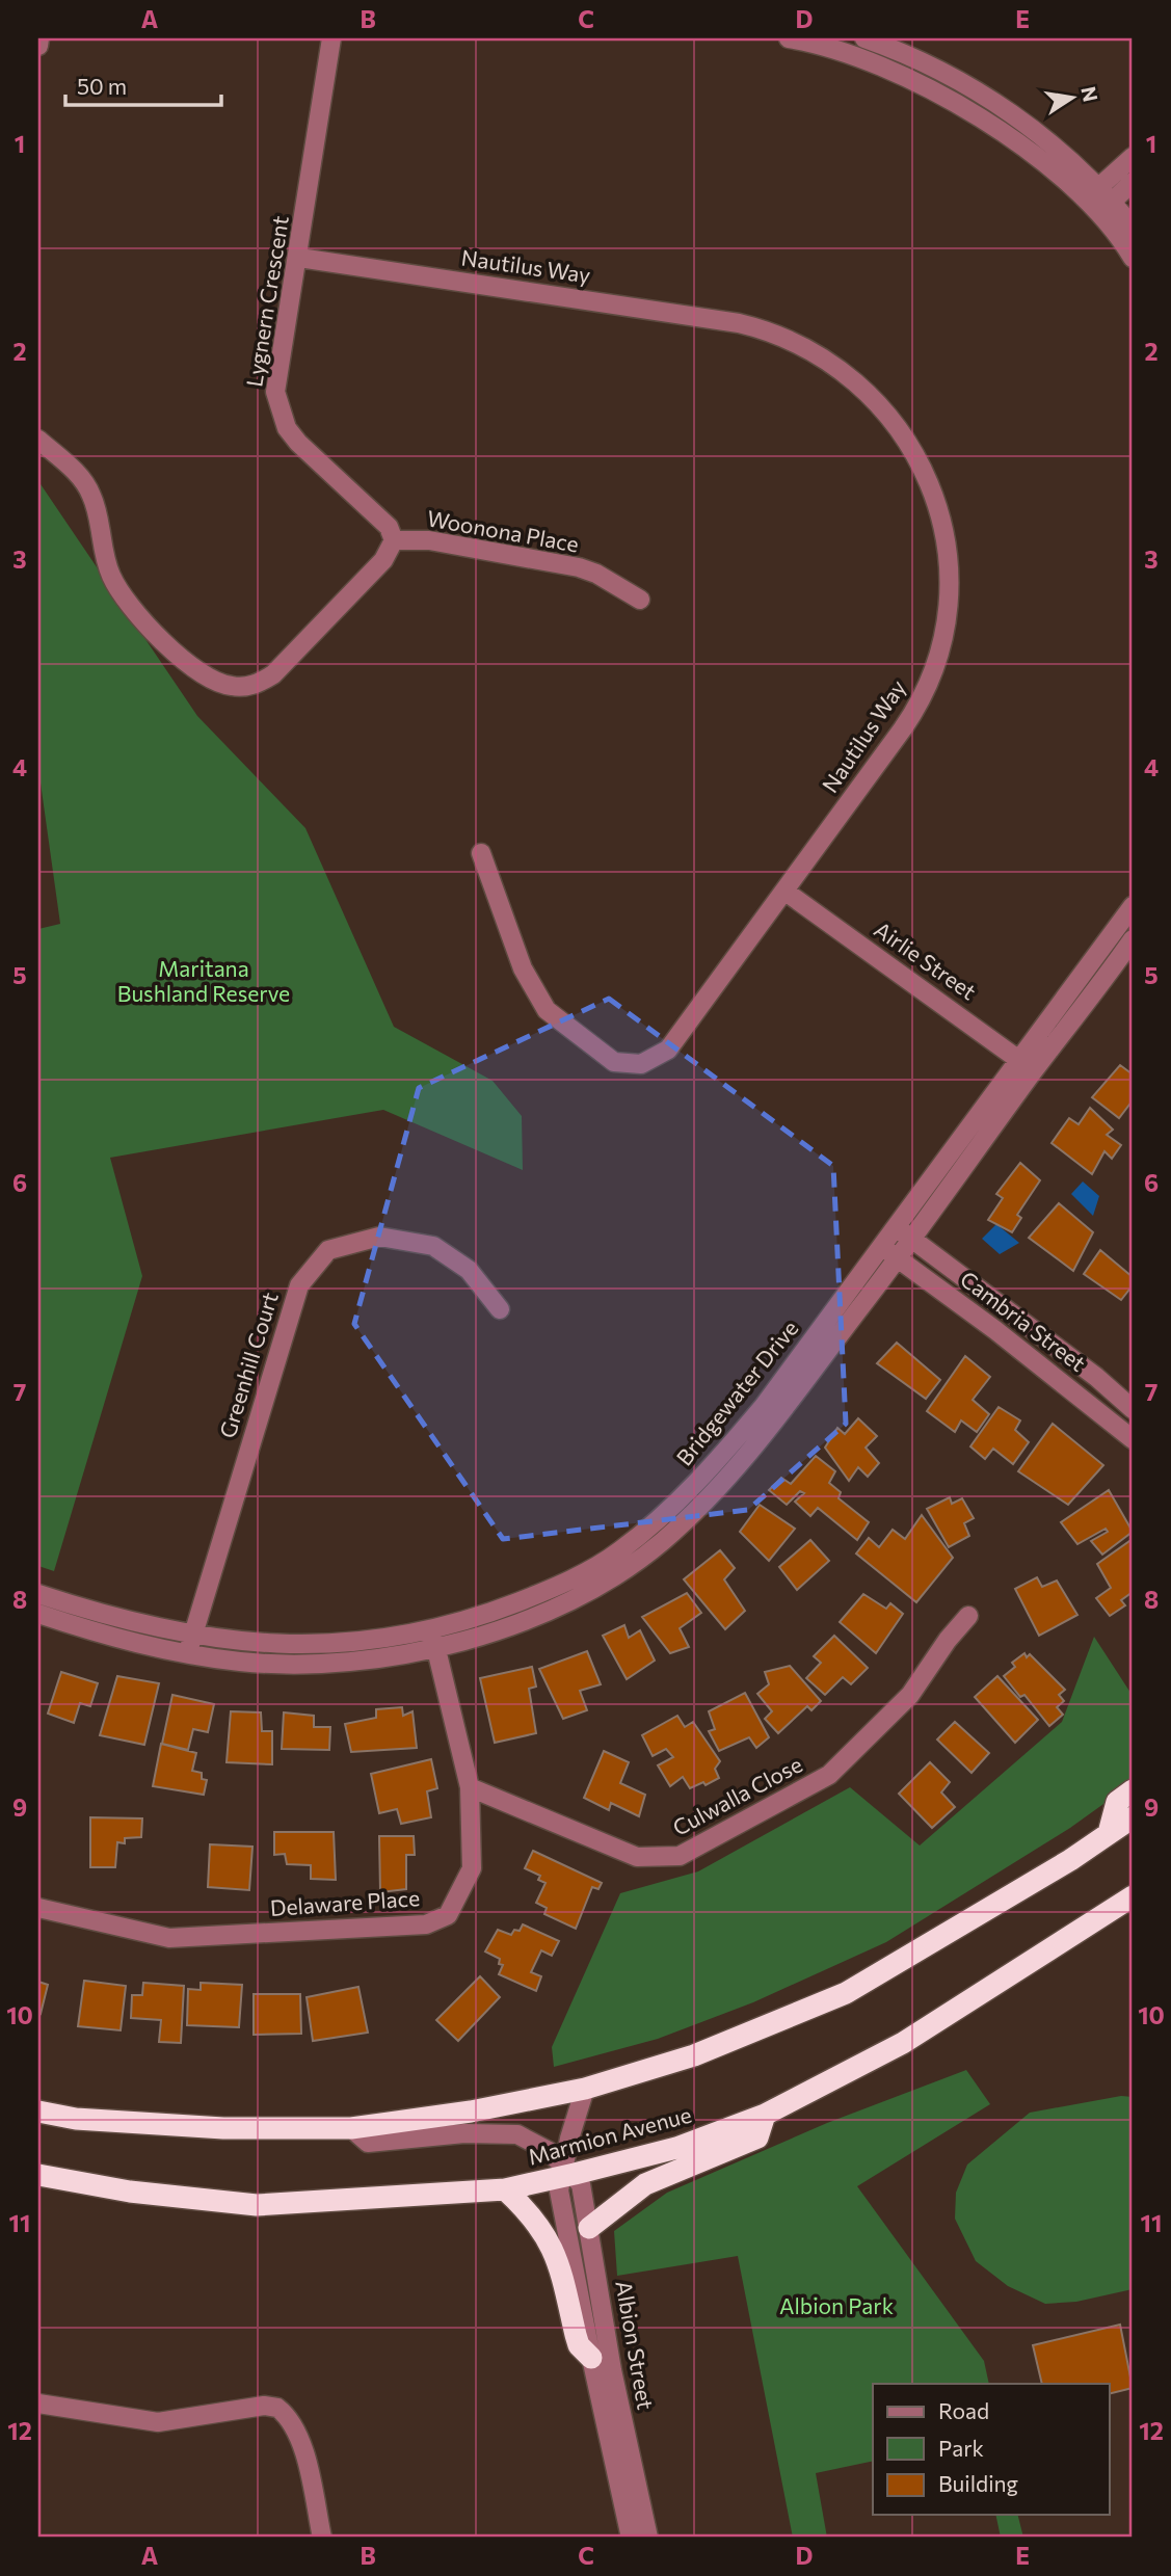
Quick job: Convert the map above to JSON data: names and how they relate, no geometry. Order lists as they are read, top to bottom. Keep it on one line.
{"streets":{"highway":["Marmion Avenue"],"street":["Nautilus Way","Lygnern Crescent","Woonona Place","Airlie Street","Cambria Street","Greenhill Court","Bridgewater Drive","Culwalla Close","Delaware Place","Albion Street"]},"crossings":[["Nautilus Way","Lygnern Crescent"],["Nautilus Way","Airlie Street"],["Lygnern Crescent","Woonona Place"],["Airlie Street","Bridgewater Drive"],["Cambria Street","Bridgewater Drive"],["Greenhill Court","Bridgewater Drive"],["Bridgewater Drive","Delaware Place"],["Culwalla Close","Delaware Place"],["Marmion Avenue","Albion Street"]],"parks":["Maritana Bushland Reserve","Albion Park"],"legend":["Road","Park","Building"],"scale_bar":"50 m","north":"right","grid":{"columns":["A","B","C","D","E"],"rows":["1","2","3","4","5","6","7","8","9","10","11","12"]}}
